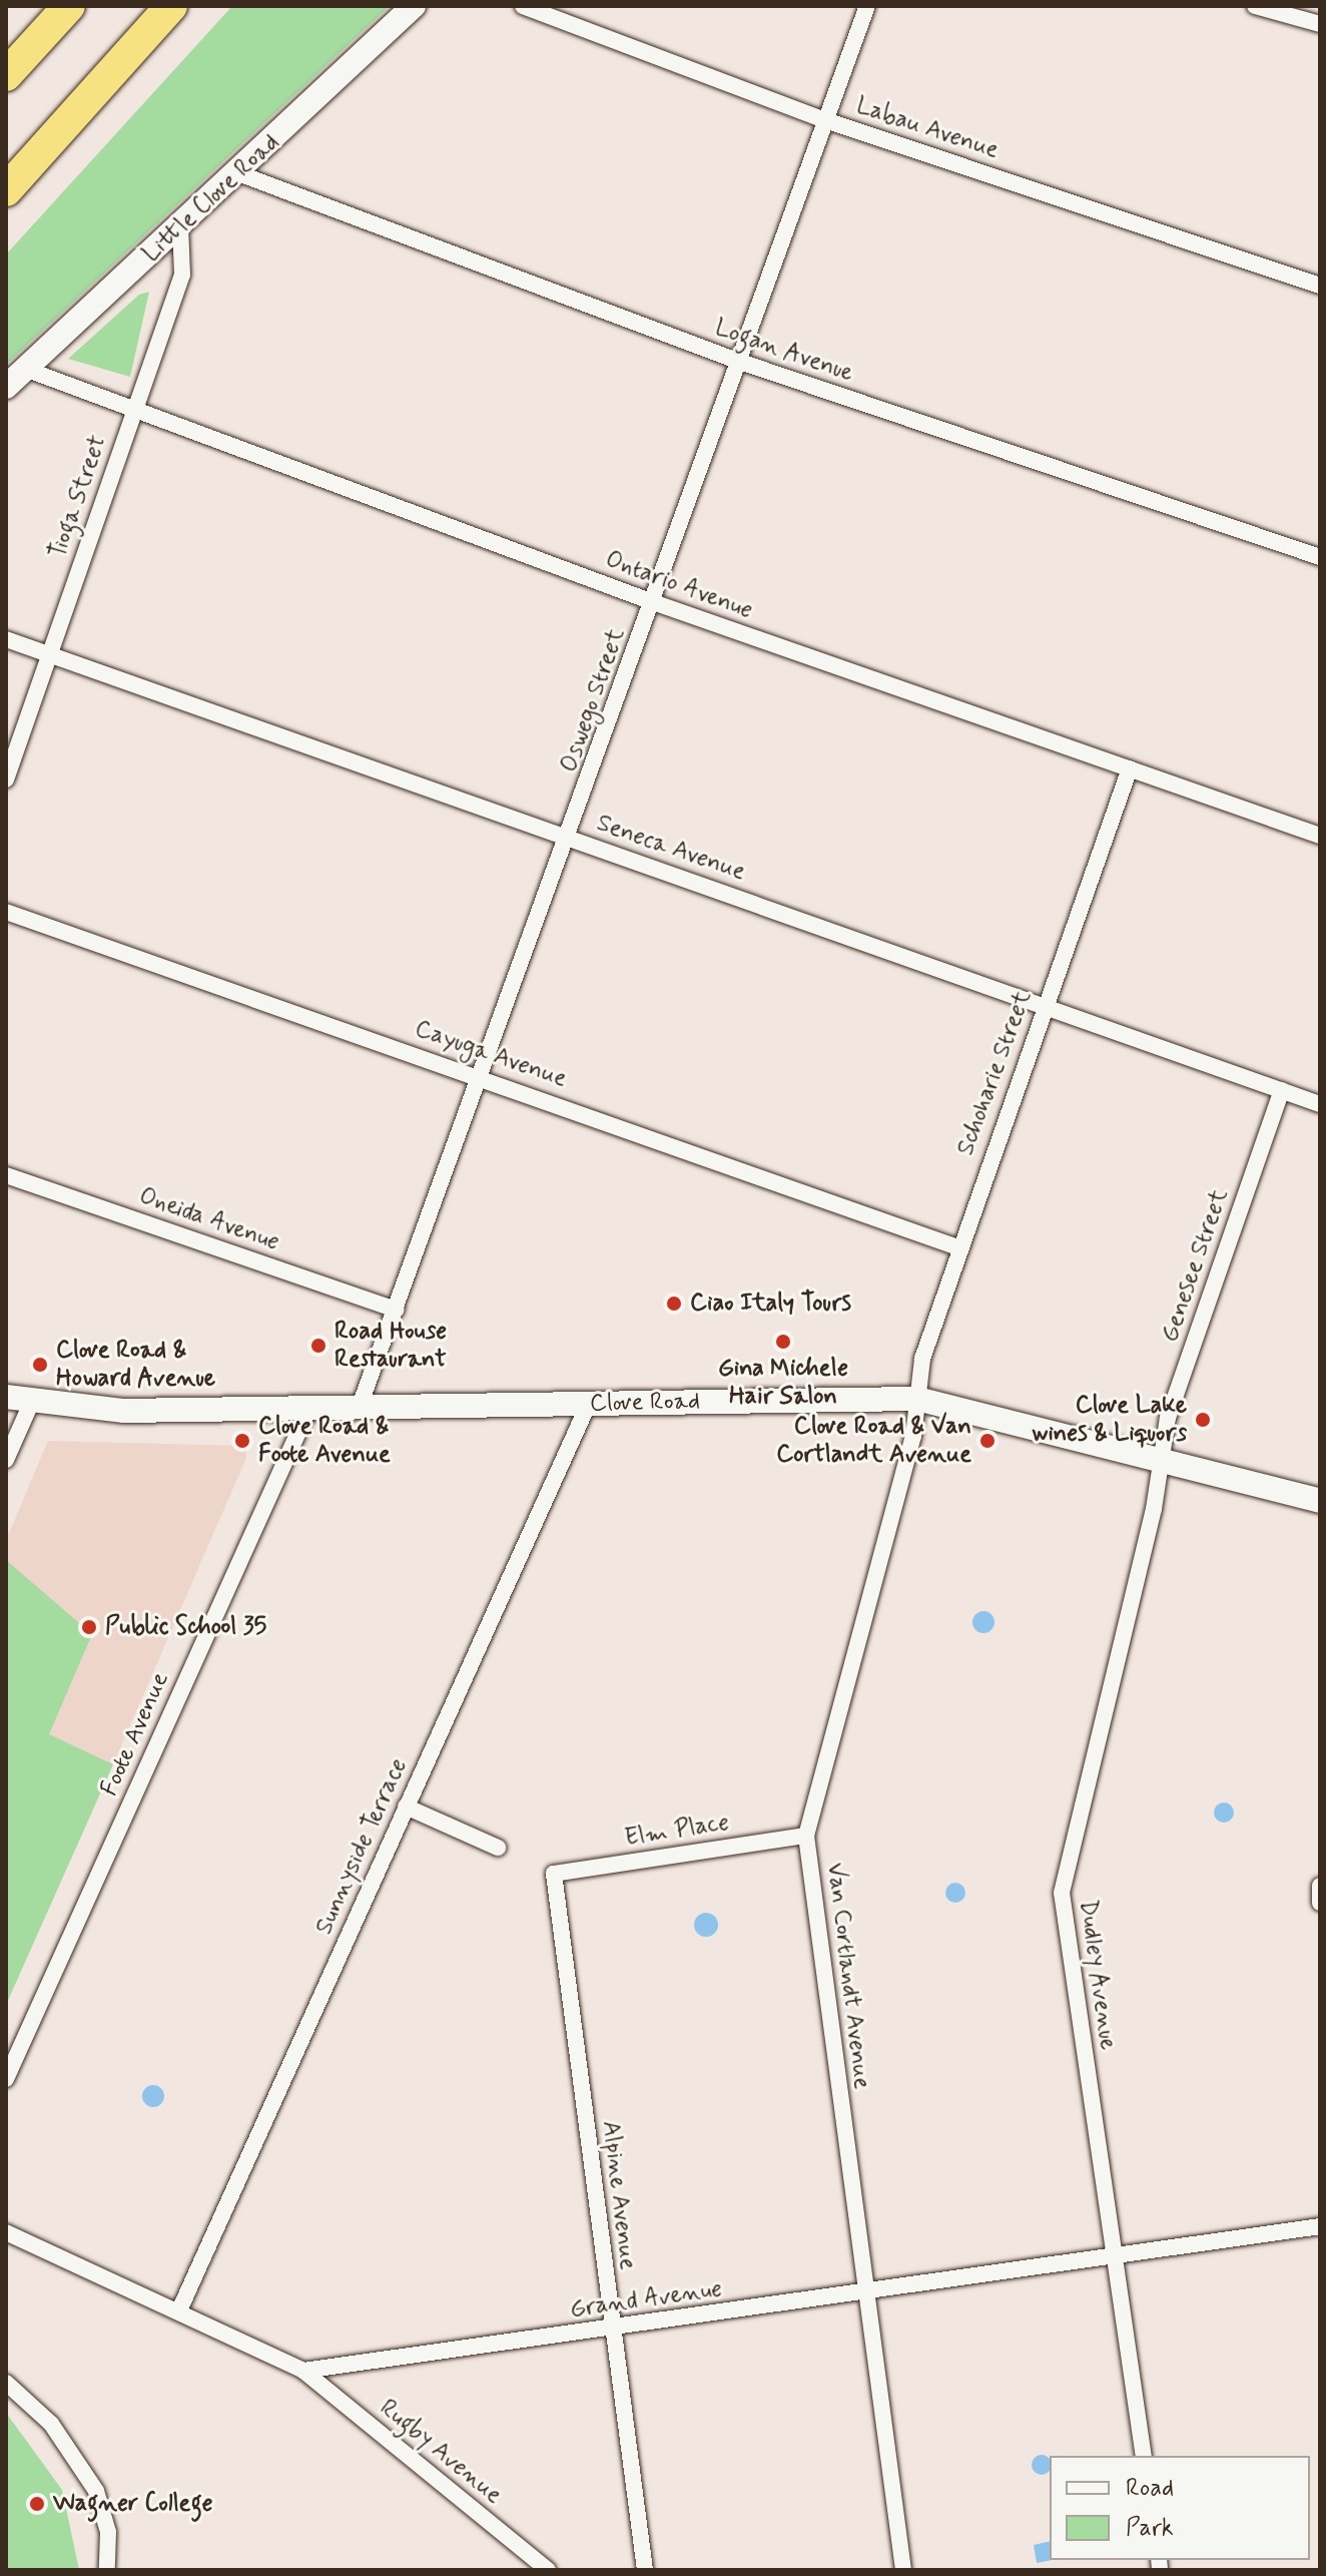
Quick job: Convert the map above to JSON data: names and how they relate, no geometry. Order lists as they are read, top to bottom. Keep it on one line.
{"streets":{"main road":["Little Clove Road","Clove Road"],"street":["Labau Avenue","Logan Avenue","Tioga Street","Ontario Avenue","Oswego Street","Seneca Avenue","Cayuga Avenue","Schoharie Street","Oneida Avenue","Genesee Street","Foote Avenue","Elm Place","Sunnyside Terrace","Dudley Avenue","Van Cortlandt Avenue","Alpine Avenue","Grand Avenue","Rugby Avenue"]},"crossings":[["Labau Avenue","Oswego Street"],["Little Clove Road","Logan Avenue"],["Little Clove Road","Tioga Street"],["Little Clove Road","Ontario Avenue"],["Logan Avenue","Oswego Street"],["Tioga Street","Ontario Avenue"],["Tioga Street","Seneca Avenue"],["Ontario Avenue","Oswego Street"],["Ontario Avenue","Schoharie Street"],["Oswego Street","Seneca Avenue"],["Oswego Street","Cayuga Avenue"],["Oswego Street","Oneida Avenue"],["Oswego Street","Clove Road"],["Seneca Avenue","Schoharie Street"],["Seneca Avenue","Genesee Street"],["Cayuga Avenue","Schoharie Street"],["Schoharie Street","Clove Road"],["Schoharie Street","Van Cortlandt Avenue"],["Genesee Street","Clove Road"],["Genesee Street","Dudley Avenue"],["Clove Road","Foote Avenue"],["Clove Road","Sunnyside Terrace"],["Clove Road","Dudley Avenue"],["Clove Road","Van Cortlandt Avenue"],["Elm Place","Van Cortlandt Avenue"],["Elm Place","Alpine Avenue"],["Dudley Avenue","Grand Avenue"],["Van Cortlandt Avenue","Grand Avenue"],["Alpine Avenue","Grand Avenue"],["Grand Avenue","Rugby Avenue"]],"places":["Ciao Italy Tours","Gina Michele Hair Salon","Road House Restaurant","Clove Road & Howard Avenue","Clove Lake wines & Liquors","Clove Road & Foote Avenue","Clove Road & Van Cortlandt Avenue","Public School 35","Wagner College"],"legend":["Road","Park"]}
